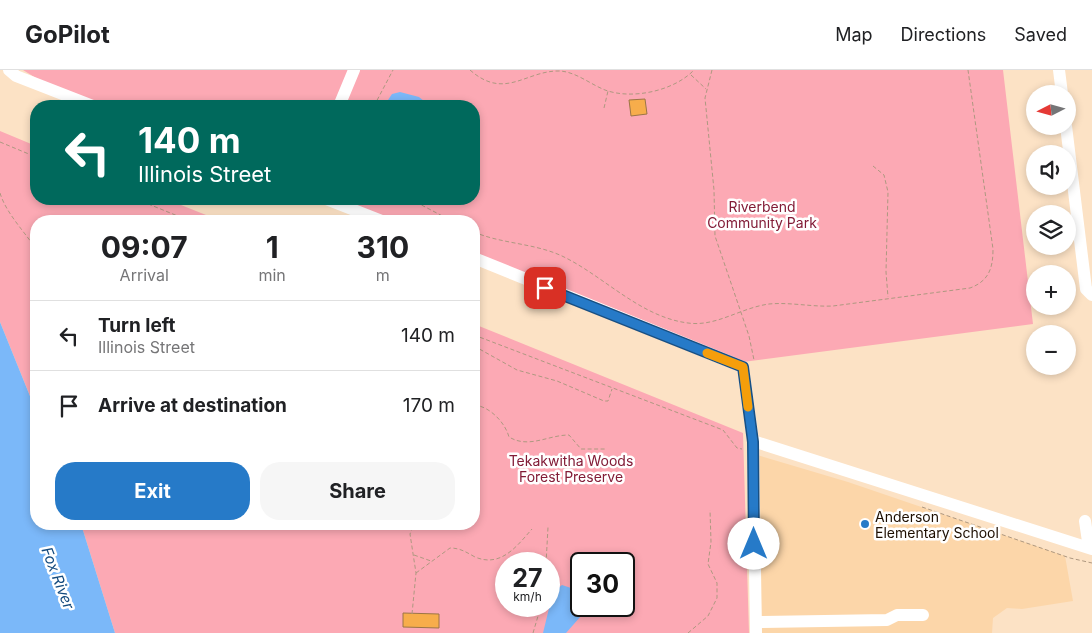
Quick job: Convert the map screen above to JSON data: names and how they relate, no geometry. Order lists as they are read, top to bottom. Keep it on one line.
{"water":["Fox River"],"parks":["Riverbend Community Park","Tekakwitha Woods Forest Preserve"],"places":["Anderson Elementary School"],"north":"left","page":{"header":"GoPilot","nav":["Map","Directions","Saved"],"map_buttons":["+","−"],"turn":["140 m","Illinois Street"],"eta":["09:07","Arrival","1","min","310","m"],"list":[{"name":"Turn left","note":"Illinois Street","value":"140 m"},{"name":"Arrive at destination","value":"170 m"}],"buttons":["Exit","Share"],"speed":"27 km/h","limit":"30"}}
